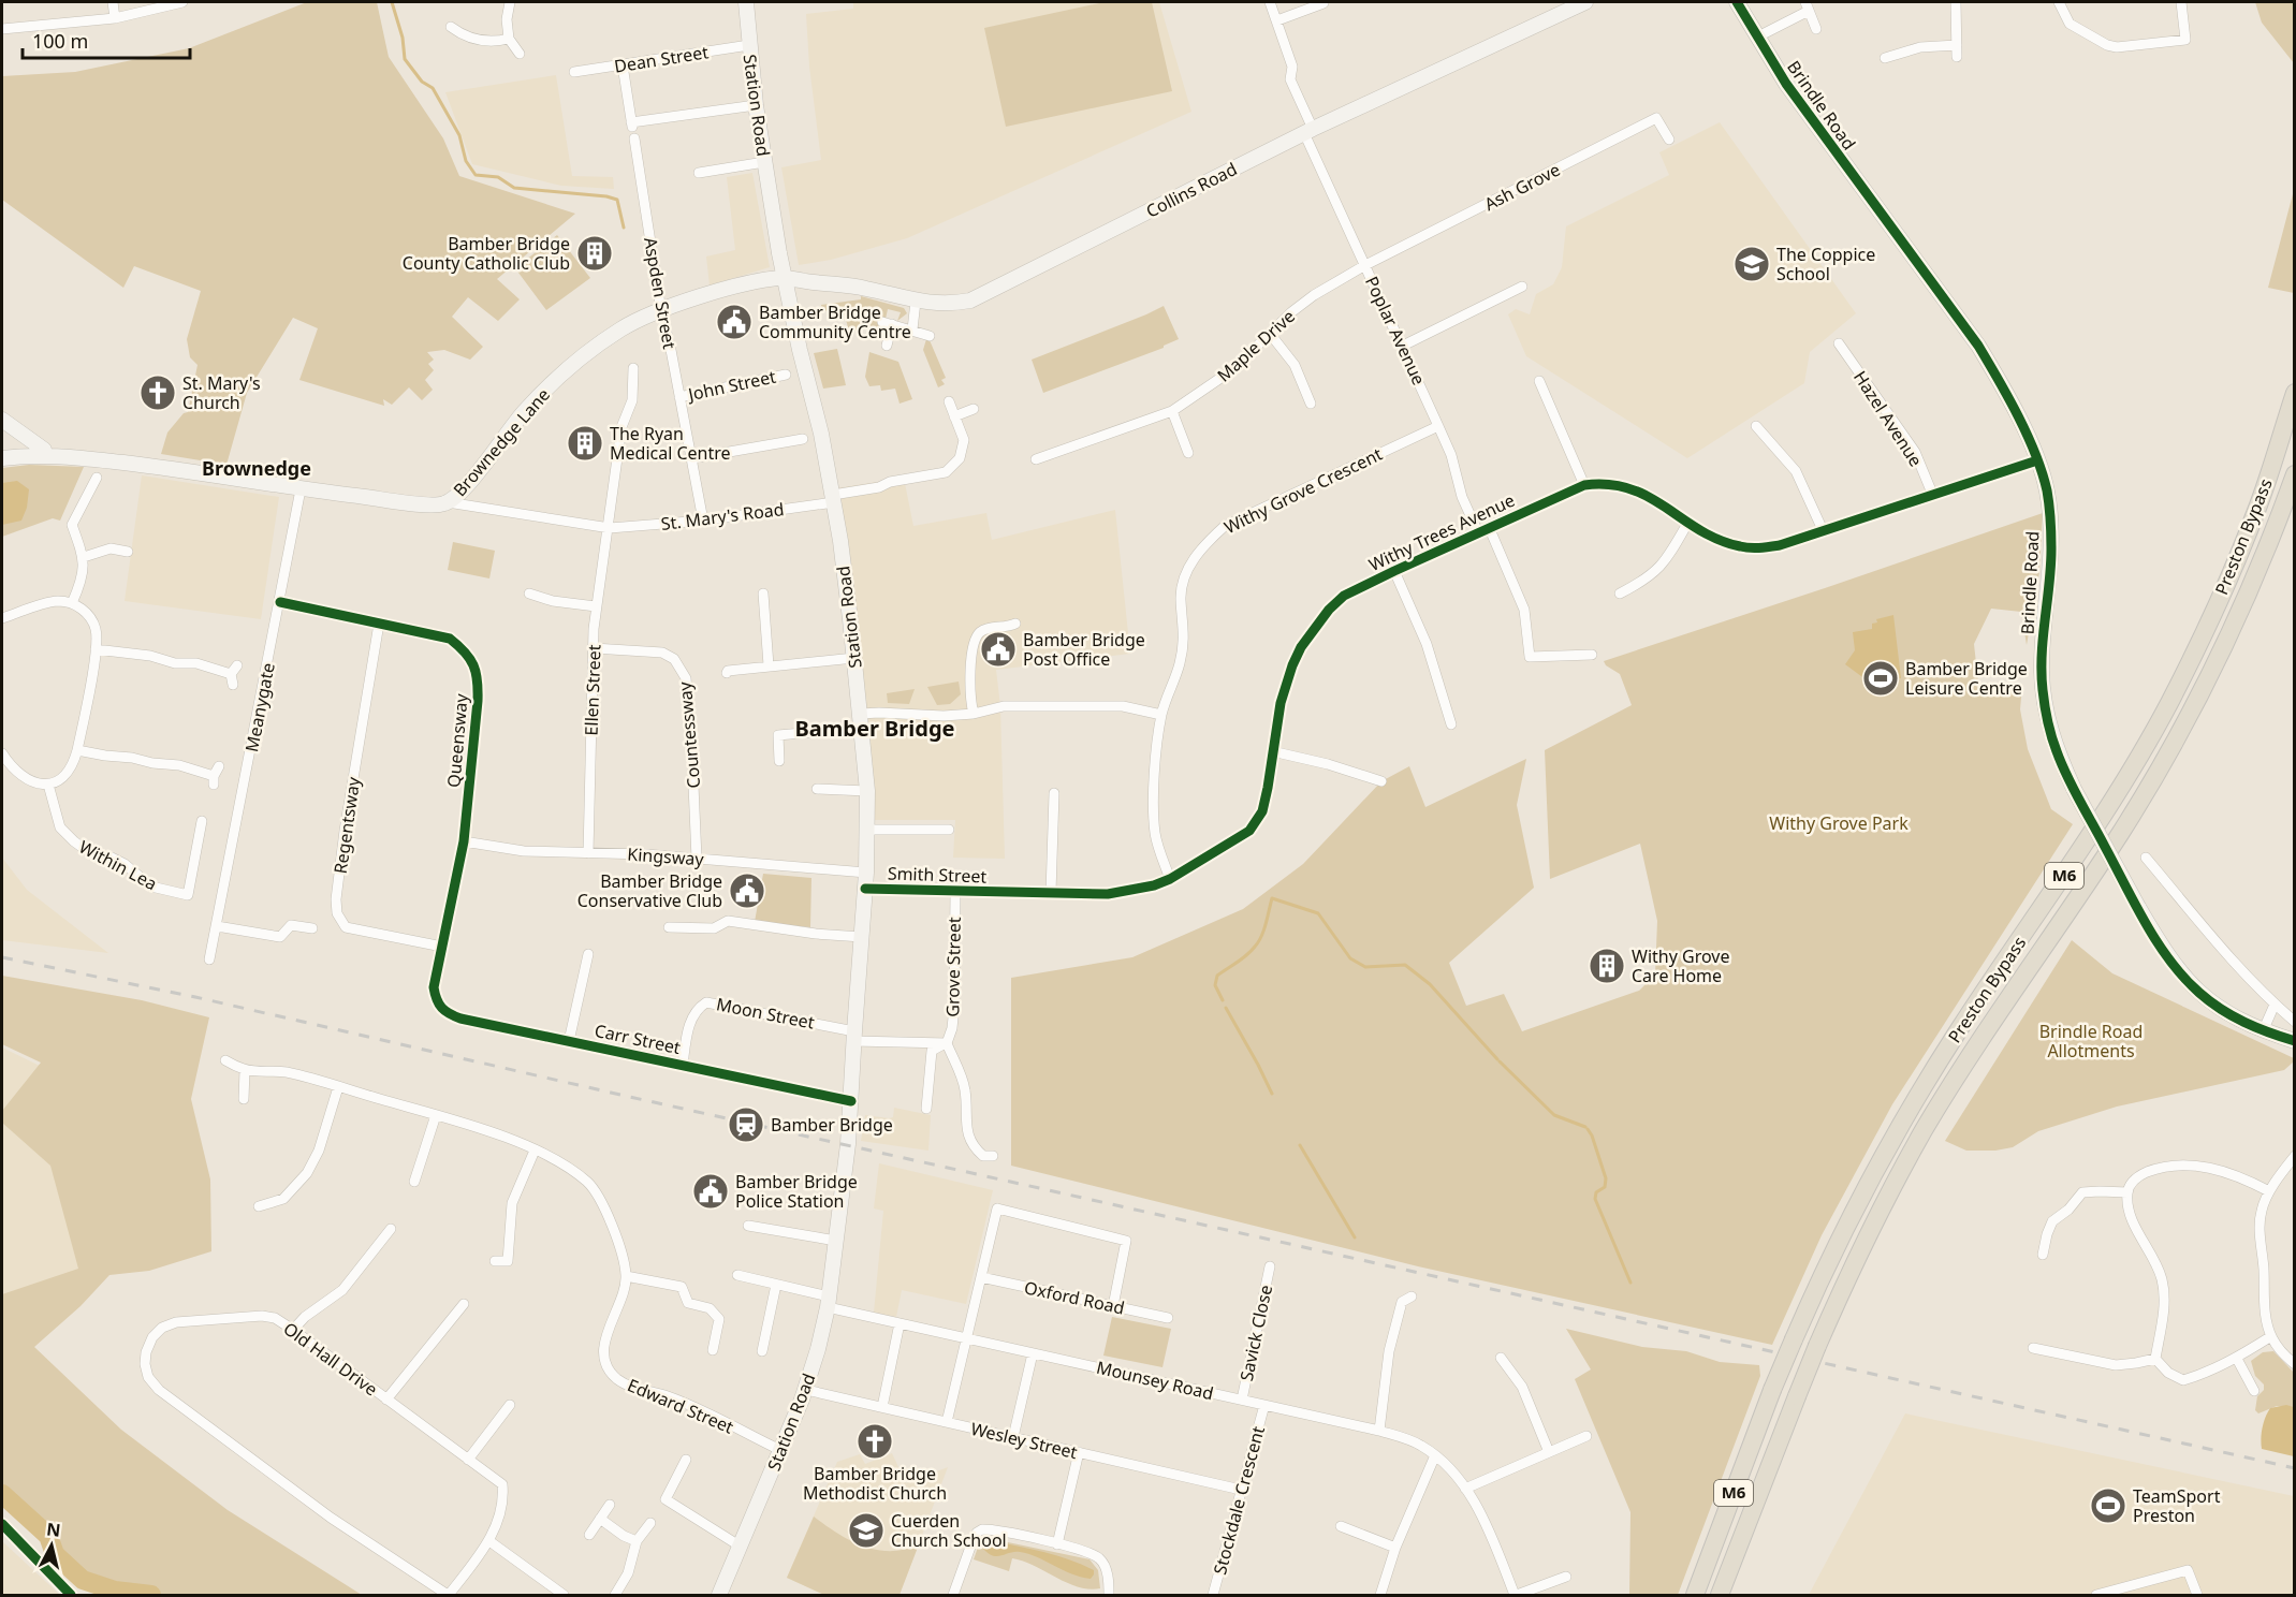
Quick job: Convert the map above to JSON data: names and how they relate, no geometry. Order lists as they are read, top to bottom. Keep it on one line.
{"streets":{"highway":["Preston Bypass","M6"],"main road":["Station Road","Brindle Road","Collins Road","Brownedge Lane"],"street":["Dean Street","Ash Grove","Aspden Street","Poplar Avenue","Maple Drive","John Street","Hazel Avenue","Withy Grove Crescent","St. Mary's Road","Withy Trees Avenue","Ellen Street","Meanygate","Countessway","Queensway","Regentsway","Kingsway","Within Lea","Smith Street","Grove Street","Moon Street","Carr Street","Oxford Road","Savick Close","Old Hall Drive","Mounsey Road","Edward Street","Wesley Street","Stockdale Crescent"]},"crossings":[["Dean Street","Station Road"],["Station Road","Collins Road"],["Station Road","Brownedge Lane"],["Station Road","St. Mary's Road"],["Station Road","Kingsway"],["Station Road","Smith Street"],["Station Road","Moon Street"],["Station Road","Carr Street"],["Station Road","Mounsey Road"],["Station Road","Edward Street"],["Station Road","Wesley Street"],["Brindle Road","Withy Trees Avenue"],["Ash Grove","Poplar Avenue"],["Ash Grove","Maple Drive"],["Collins Road","Poplar Avenue"],["Collins Road","Brownedge Lane"],["Aspden Street","John Street"],["Aspden Street","Brownedge Lane"],["Aspden Street","St. Mary's Road"],["Poplar Avenue","Maple Drive"],["Poplar Avenue","Withy Grove Crescent"],["Poplar Avenue","Withy Trees Avenue"],["Hazel Avenue","Withy Trees Avenue"],["Brownedge Lane","St. Mary's Road"],["Brownedge Lane","Meanygate"],["Withy Grove Crescent","Withy Trees Avenue"],["St. Mary's Road","Ellen Street"],["Withy Trees Avenue","Smith Street"],["Ellen Street","Countessway"],["Ellen Street","Kingsway"],["Meanygate","Queensway"],["Countessway","Kingsway"],["Queensway","Regentsway"],["Queensway","Kingsway"],["Queensway","Carr Street"],["Smith Street","Grove Street"],["Moon Street","Carr Street"],["Savick Close","Mounsey Road"],["Mounsey Road","Stockdale Crescent"],["Wesley Street","Stockdale Crescent"]],"districts":["Brownedge","Bamber Bridge"],"parks":["Withy Grove Park","Brindle Road Allotments"],"places":{"building":["Bamber Bridge County Catholic Club","The Ryan Medical Centre","Withy Grove Care Home"],"school or university":["The Coppice School","Cuerden Church School"],"public building":["Bamber Bridge Community Centre","Bamber Bridge Post Office","Bamber Bridge Conservative Club","Bamber Bridge Police Station"],"church":["St. Mary's Church","Bamber Bridge Methodist Church"],"sports":["Bamber Bridge Leisure Centre","TeamSport Preston"],"station":["Bamber Bridge"]},"scale_bar":"100 m","north":"top"}
